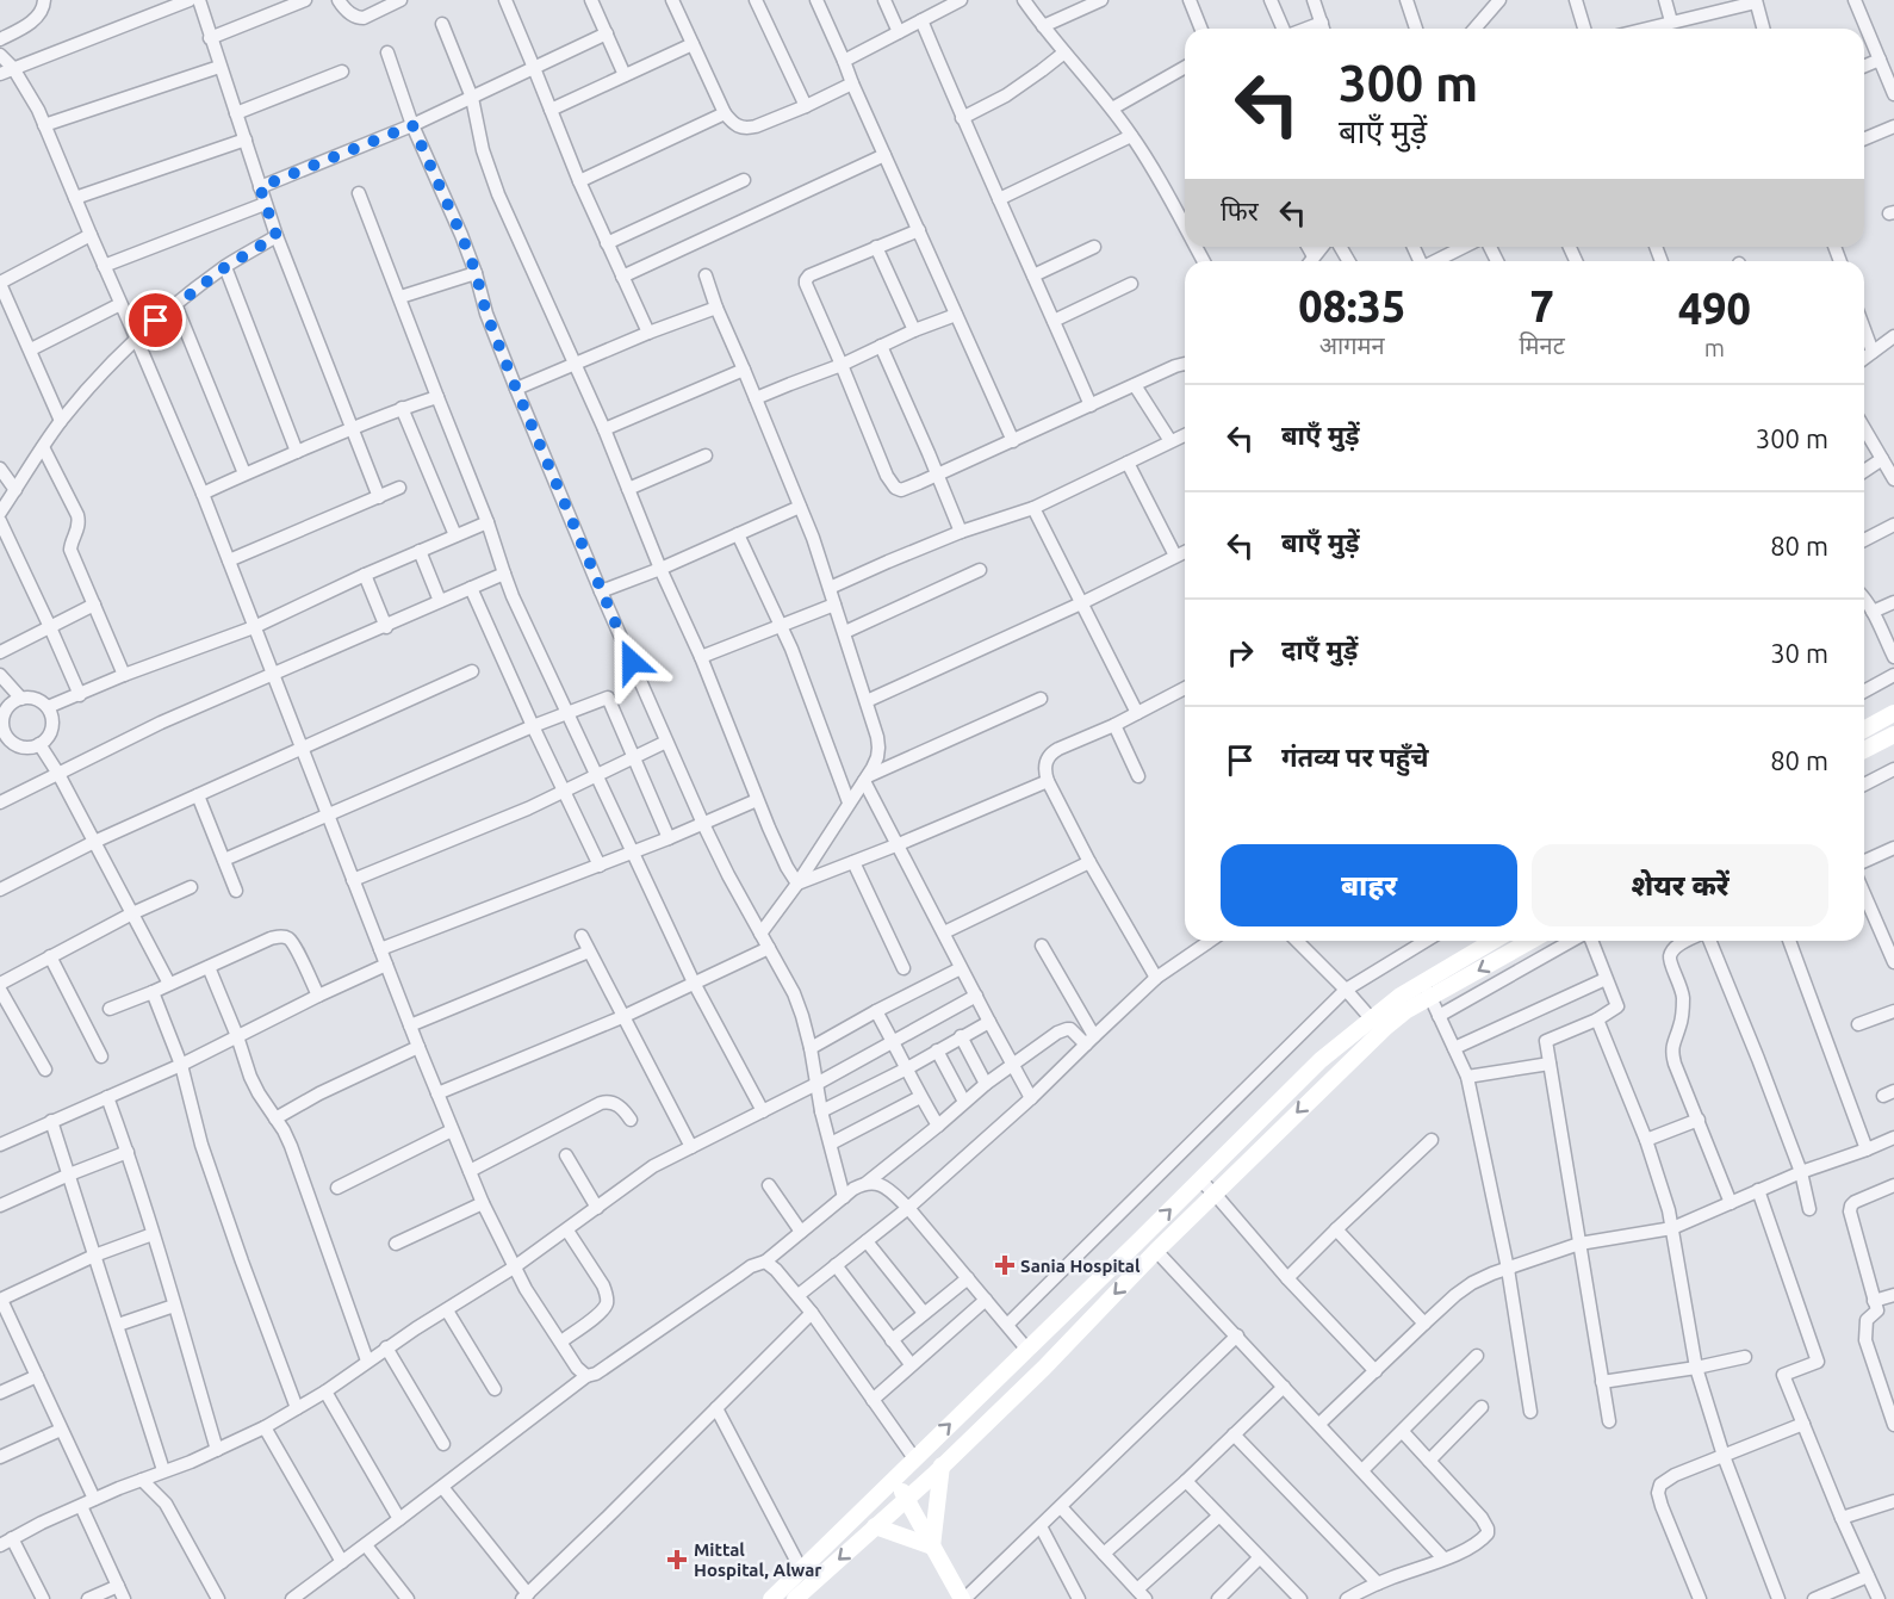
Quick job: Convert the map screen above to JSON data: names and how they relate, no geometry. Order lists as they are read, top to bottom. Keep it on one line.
{"places":{"health":["Sania Hospital","Mittal Hospital, Alwar"]},"page":{"turn":["300 m","बाएँ मुड़ें"],"then":"फिर","eta":["08:35","आगमन","7","मिनट","490","m"],"list":[{"name":"बाएँ मुड़ें","value":"300 m"},{"name":"बाएँ मुड़ें","value":"80 m"},{"name":"दाएँ मुड़ें","value":"30 m"},{"name":"गंतव्य पर पहुँचे","value":"80 m"}],"buttons":["बाहर","शेयर करें"]}}
